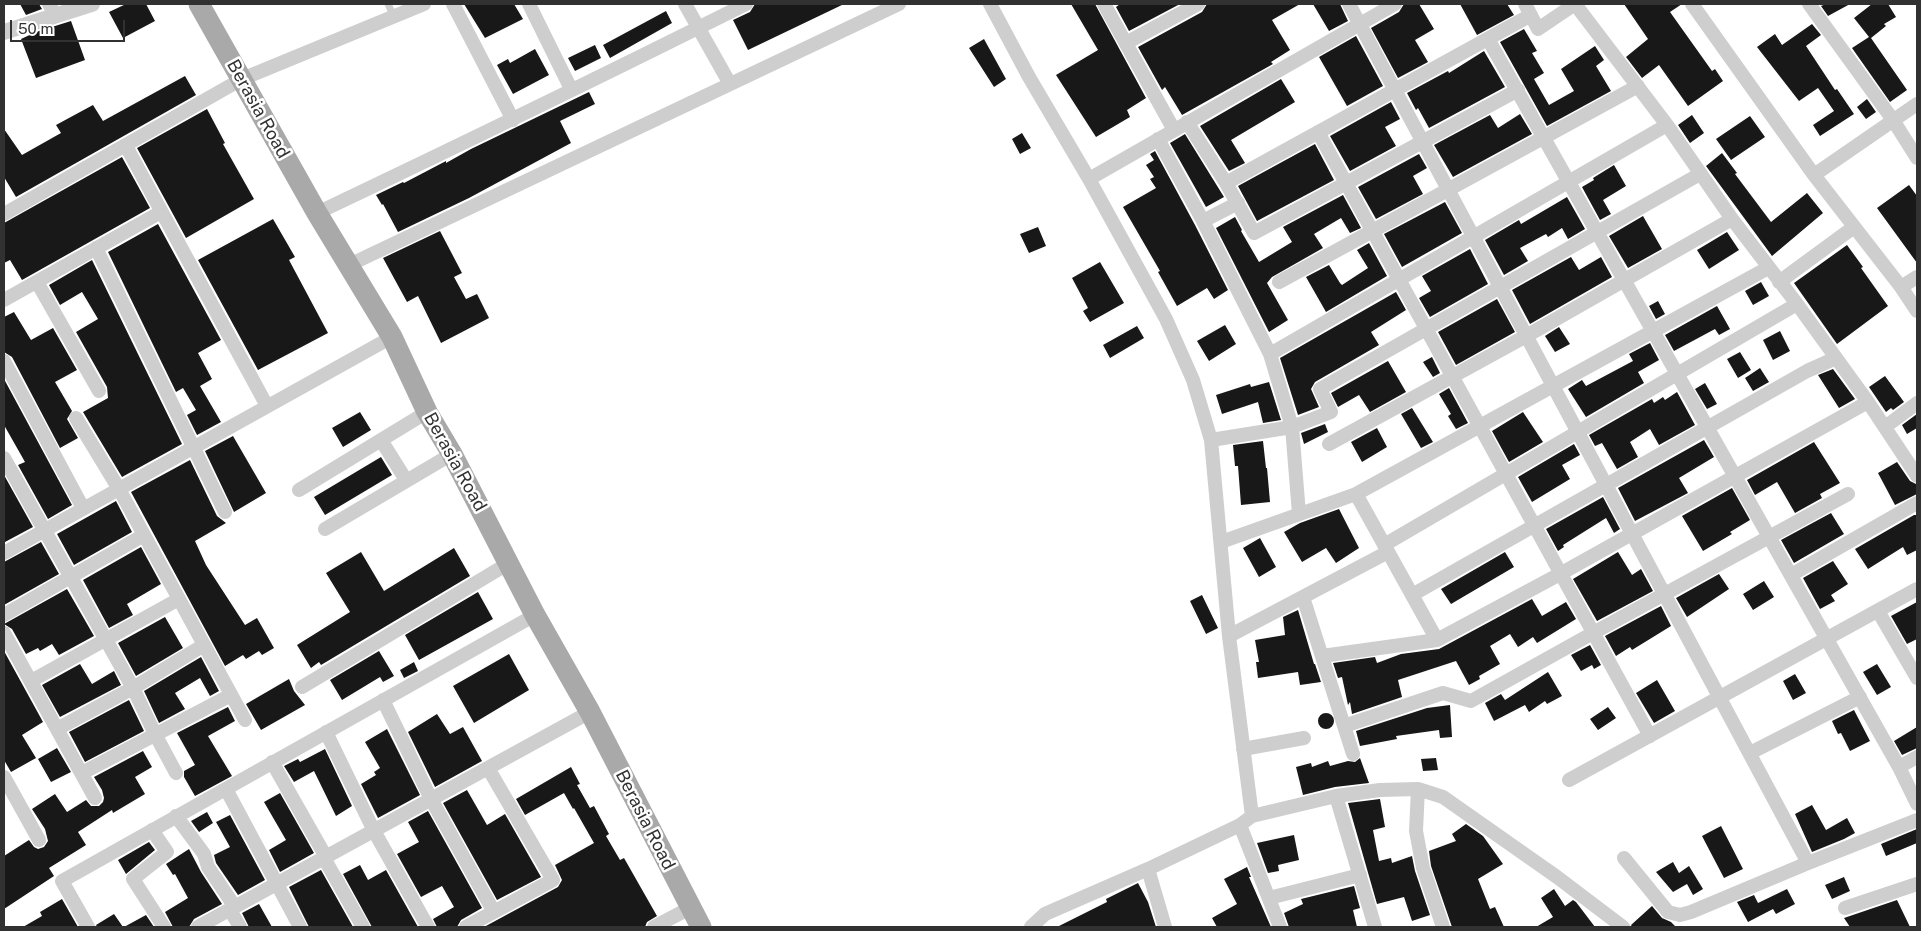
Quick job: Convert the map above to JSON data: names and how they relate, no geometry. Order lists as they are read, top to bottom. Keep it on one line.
{"streets":{"main road":["Berasia Road"]},"scale_bar":"50 m"}
